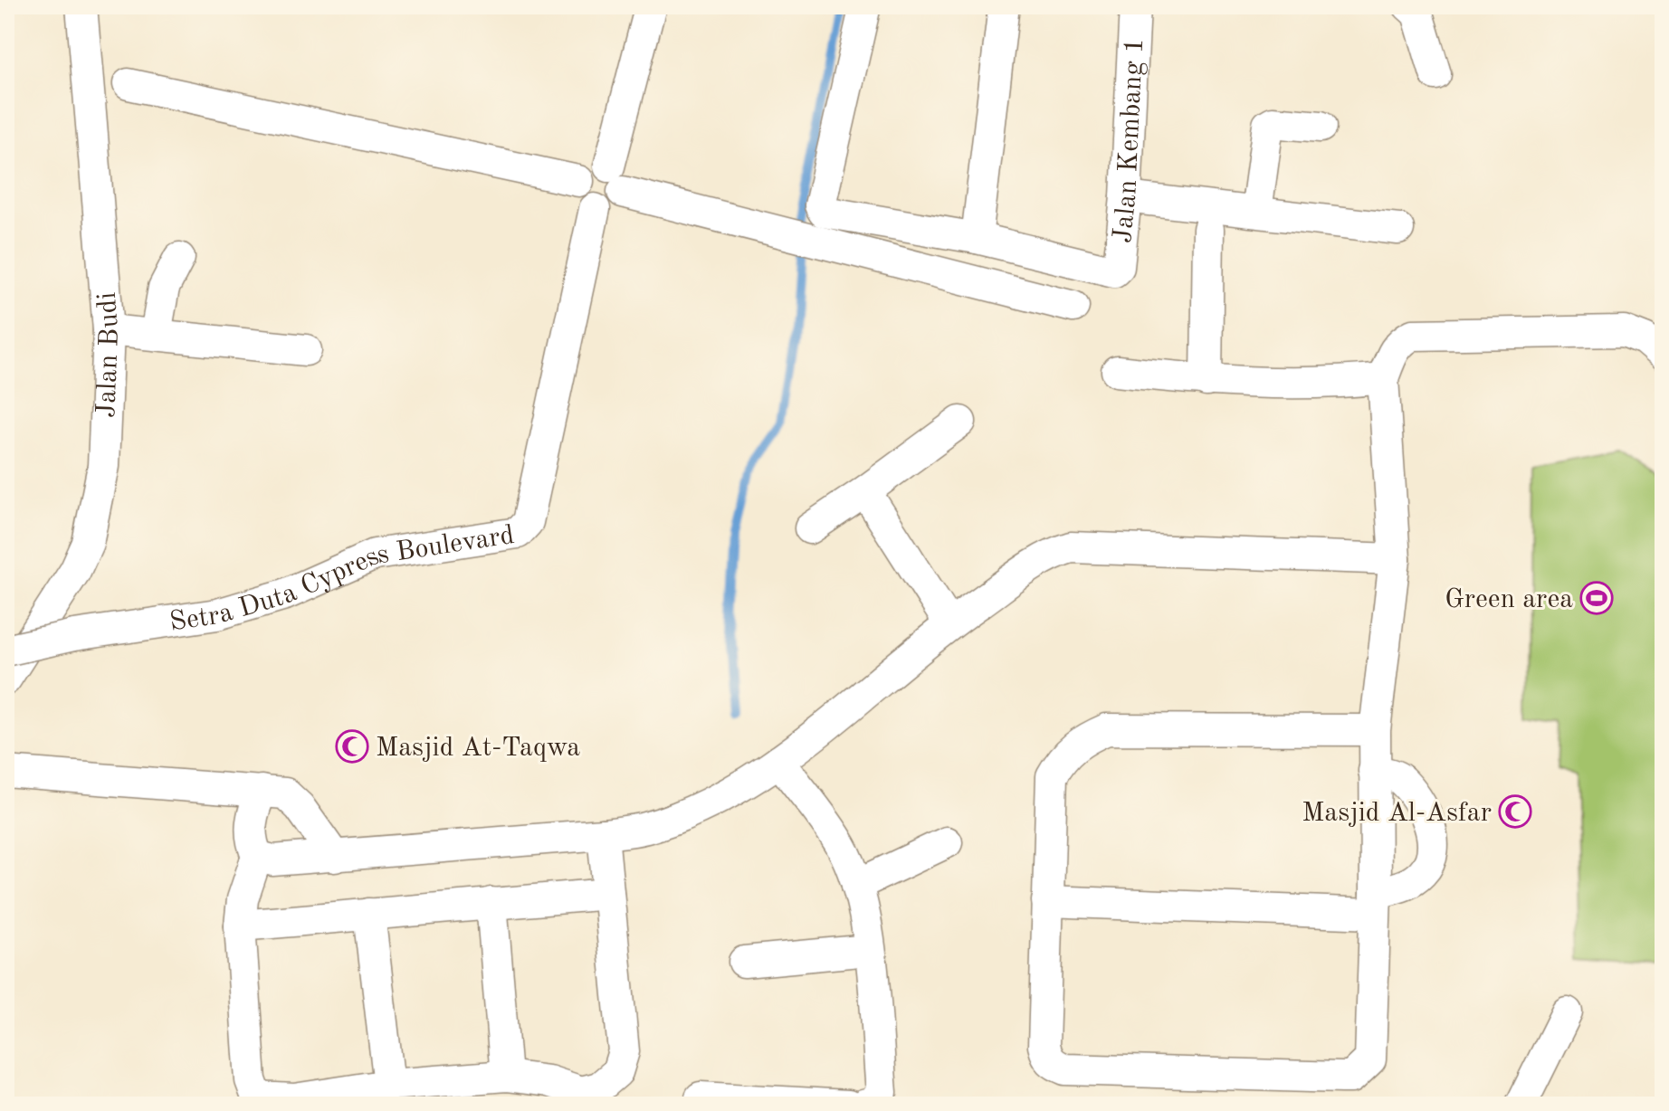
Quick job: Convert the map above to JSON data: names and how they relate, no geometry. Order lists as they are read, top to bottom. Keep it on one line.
{"streets":{"street":["Jalan Kembang 1","Jalan Budi","Setra Duta Cypress Boulevard"]},"places":{"sports":["Green area"],"mosque":["Masjid At-Taqwa","Masjid Al-Asfar"]}}
